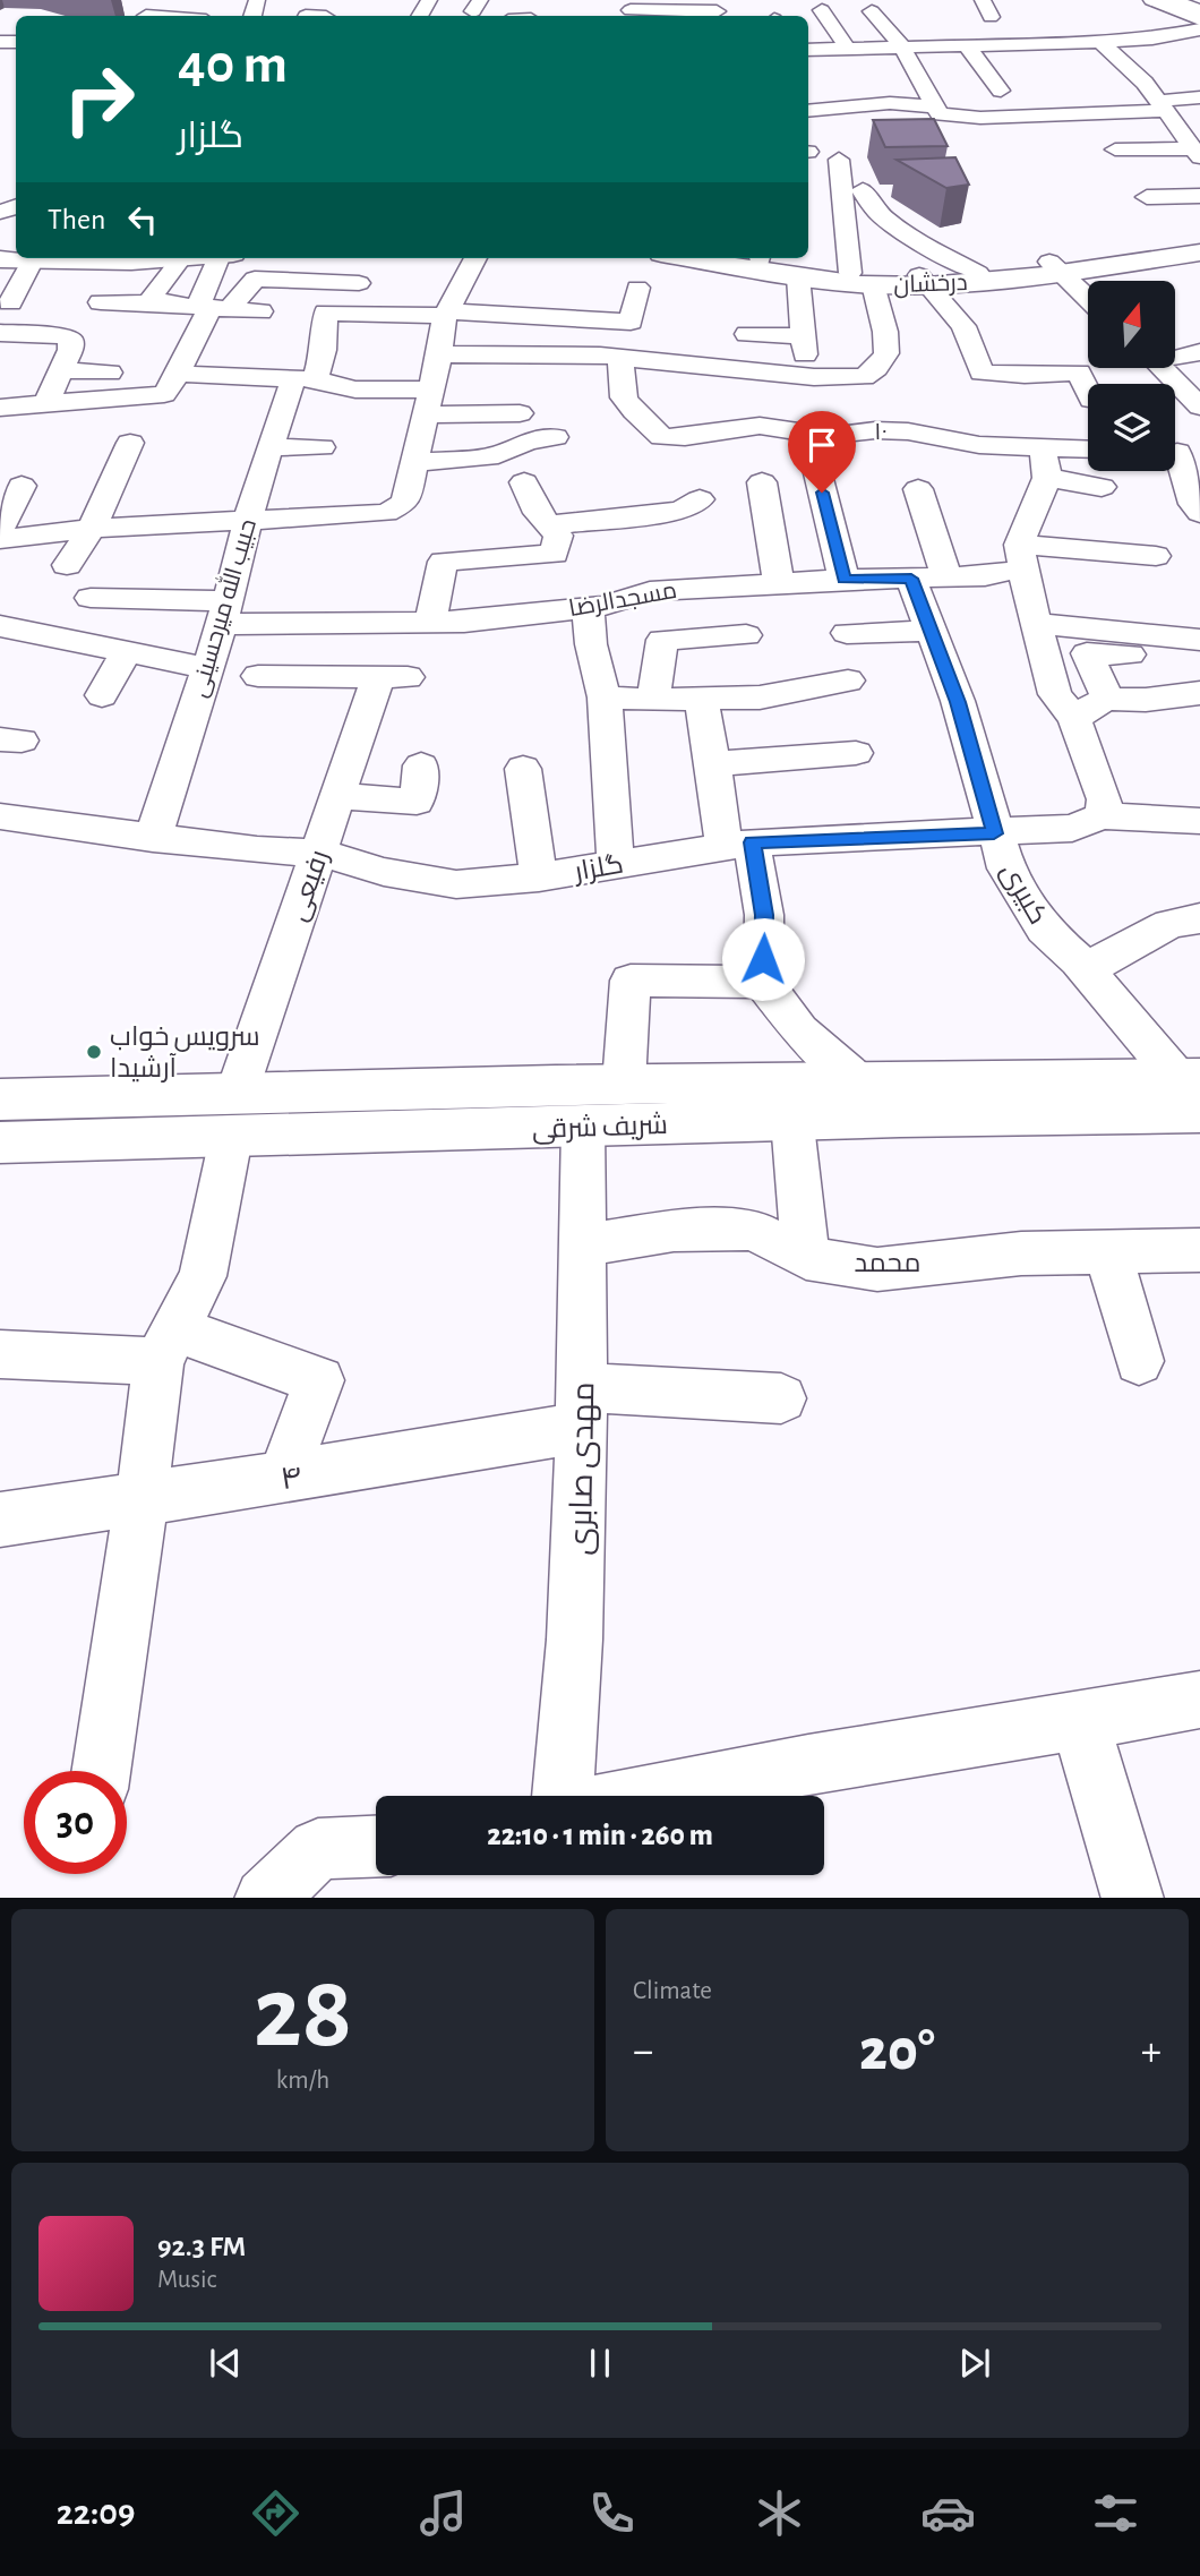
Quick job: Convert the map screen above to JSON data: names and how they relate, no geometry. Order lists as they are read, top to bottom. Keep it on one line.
{"streets":{"main road":["درخشان","شریف شرقی"],"street":["۱۰","مسجدالرضا","حبیب الله میرحسینی","گلزار","رفیعی","کبیری","محمد","مهدی صابری","۴"]},"crossings":[["مسجدالرضا","حبیب الله میرحسینی"],["مسجدالرضا","کبیری"],["حبیب الله میرحسینی","گلزار"],["گلزار","رفیعی"],["گلزار","کبیری"],["رفیعی","شریف شرقی"],["رفیعی","۴"],["کبیری","شریف شرقی"],["شریف شرقی","مهدی صابری"],["محمد","مهدی صابری"],["مهدی صابری","۴"]],"places":["سرویس خواب آرشیدا"],"north":"top","page":{"turn":["40 m","گلزار"],"then":"Then","limit":"30","trip":"22:10 · 1 min · 260 m","tile":[["28","km/h"],"Climate"],"heat":["−","20°","+"],"song":["92.3 FM","Music"],"tabs":"22:09"}}
